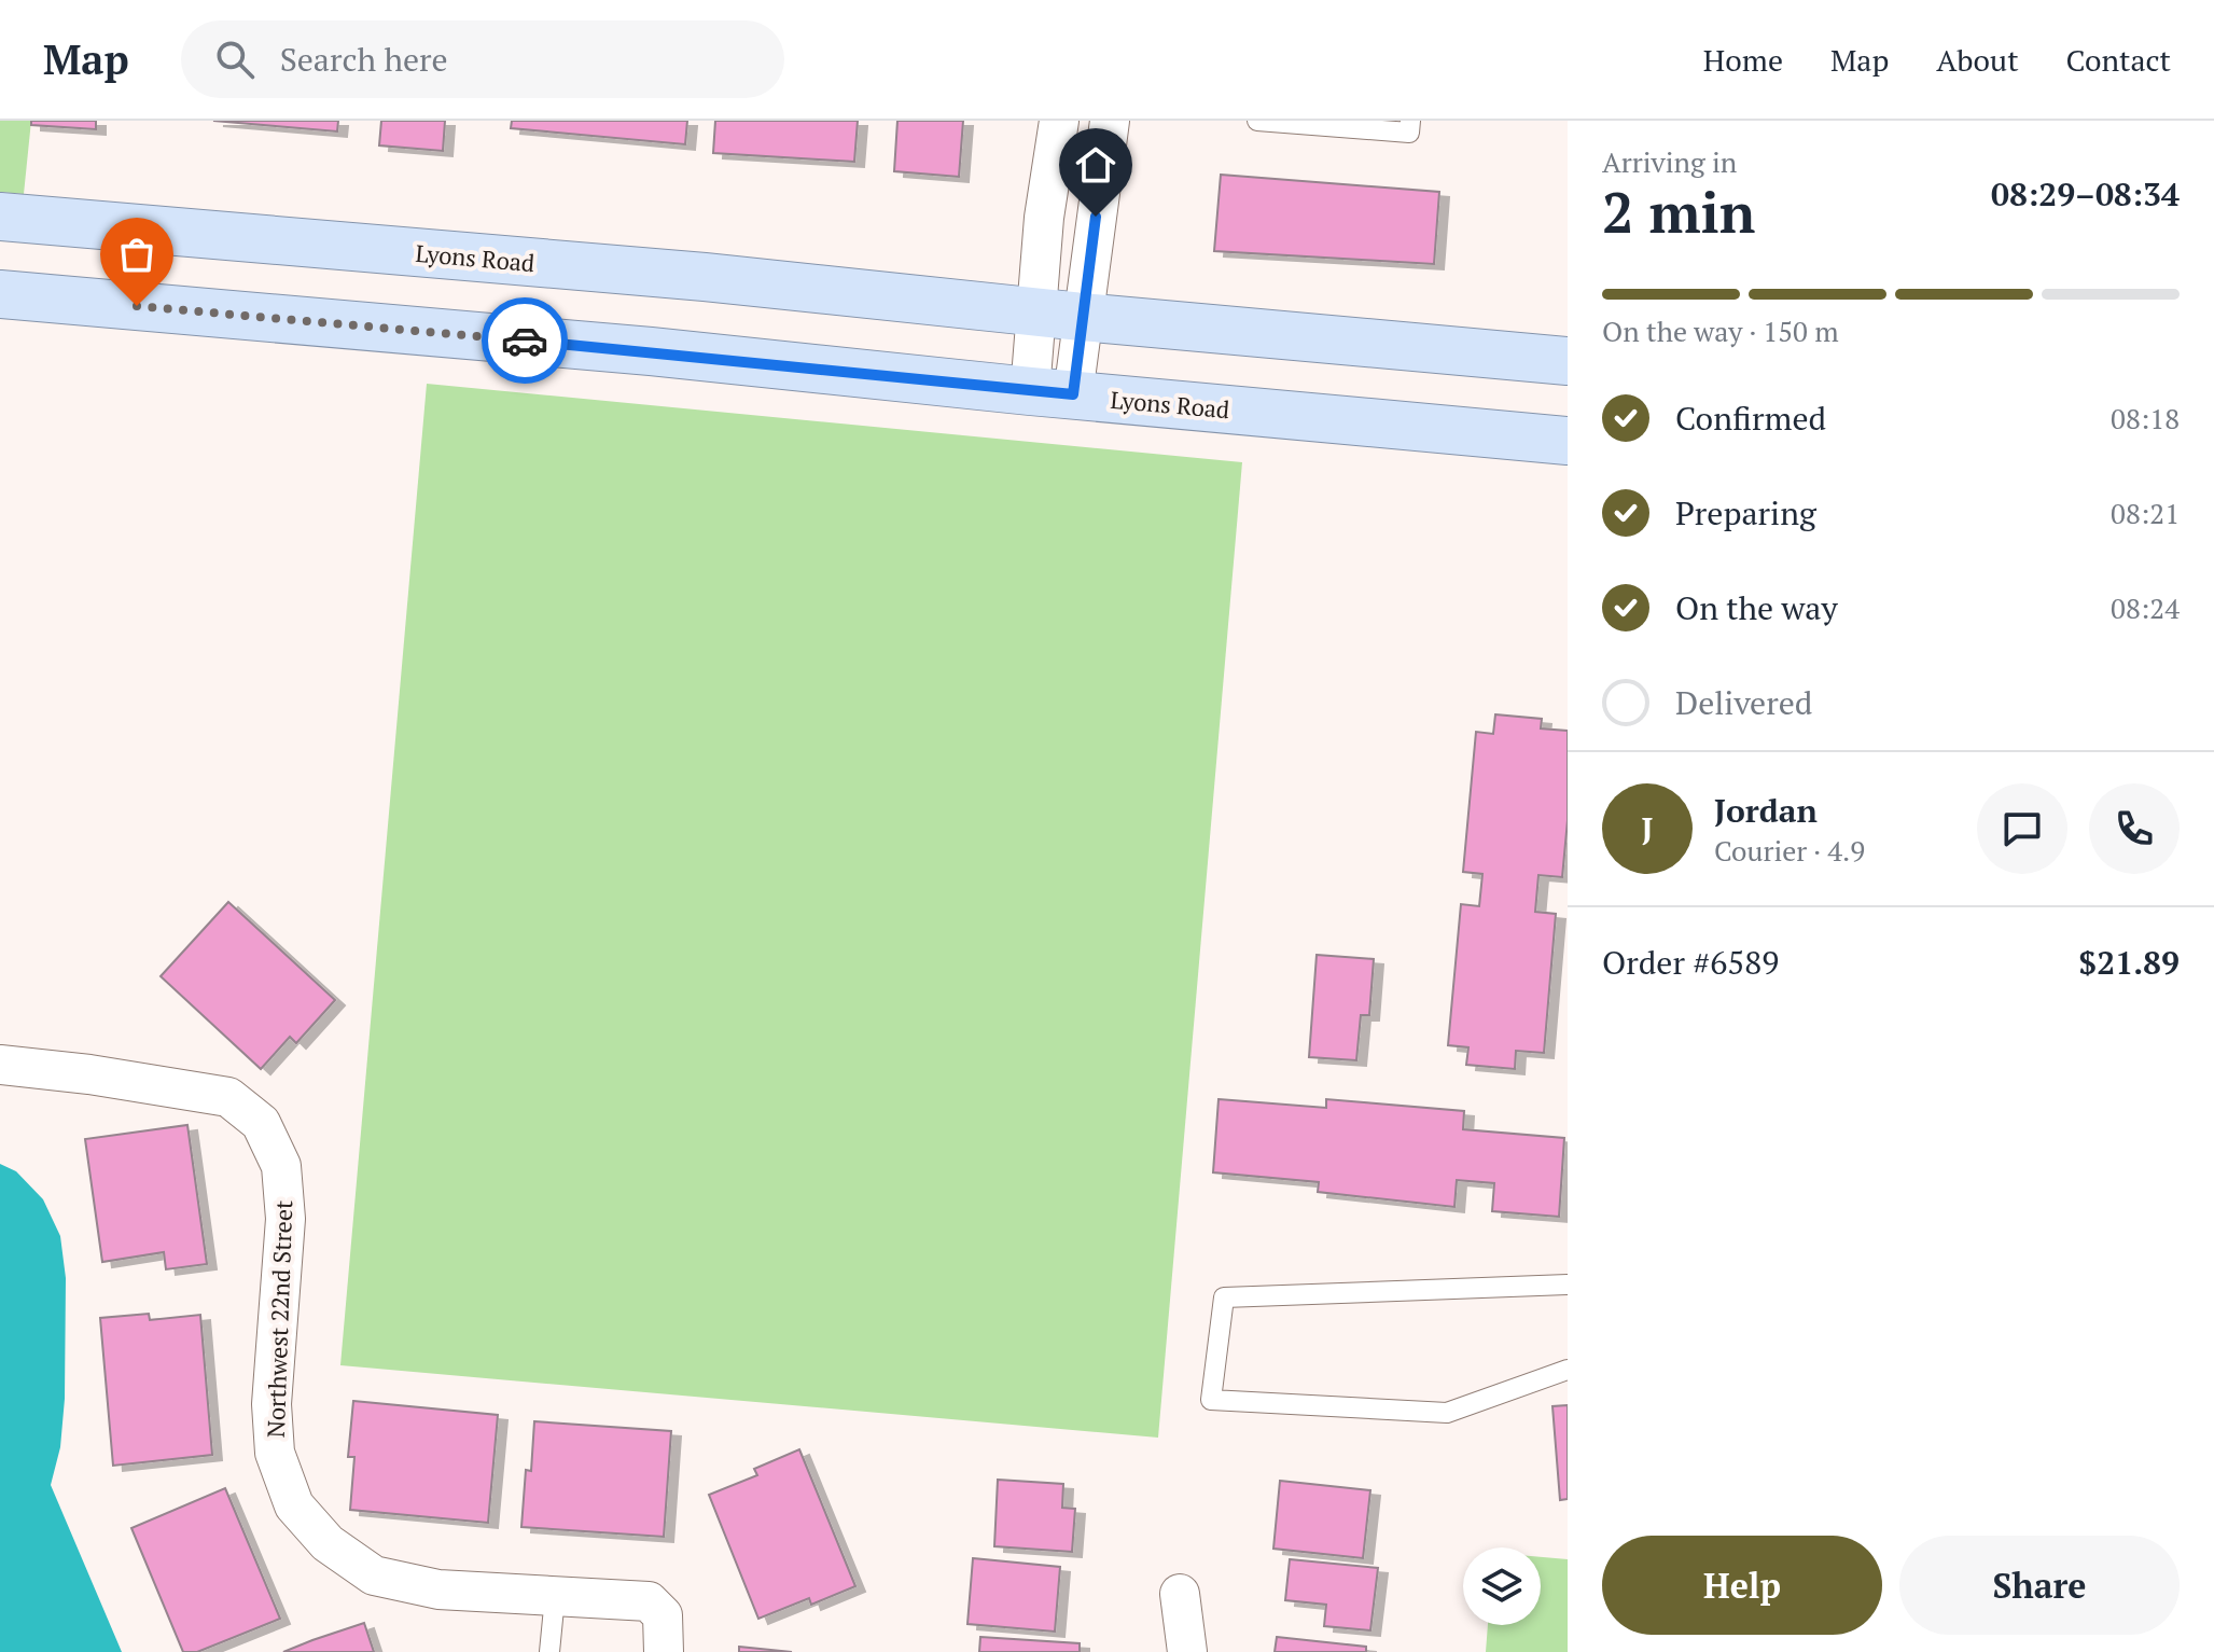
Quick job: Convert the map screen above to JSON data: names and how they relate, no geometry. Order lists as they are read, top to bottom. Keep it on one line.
{"streets":{"main road":["Lyons Road"],"street":["Northwest 22nd Street"]},"page":{"header":"Map","search":"Search here","nav":["Home","Map","About","Contact"],"heading":["2 min","Arriving in","08:29–08:34"],"panel":["Jordan","Courier · 4.9","Order #6589","$21.89"],"bar":"On the way · 150 m","list":[["Confirmed","08:18"],["Preparing","08:21"],["On the way","08:24"],"Delivered"],"round":"J","buttons":["Help","Share"]}}
